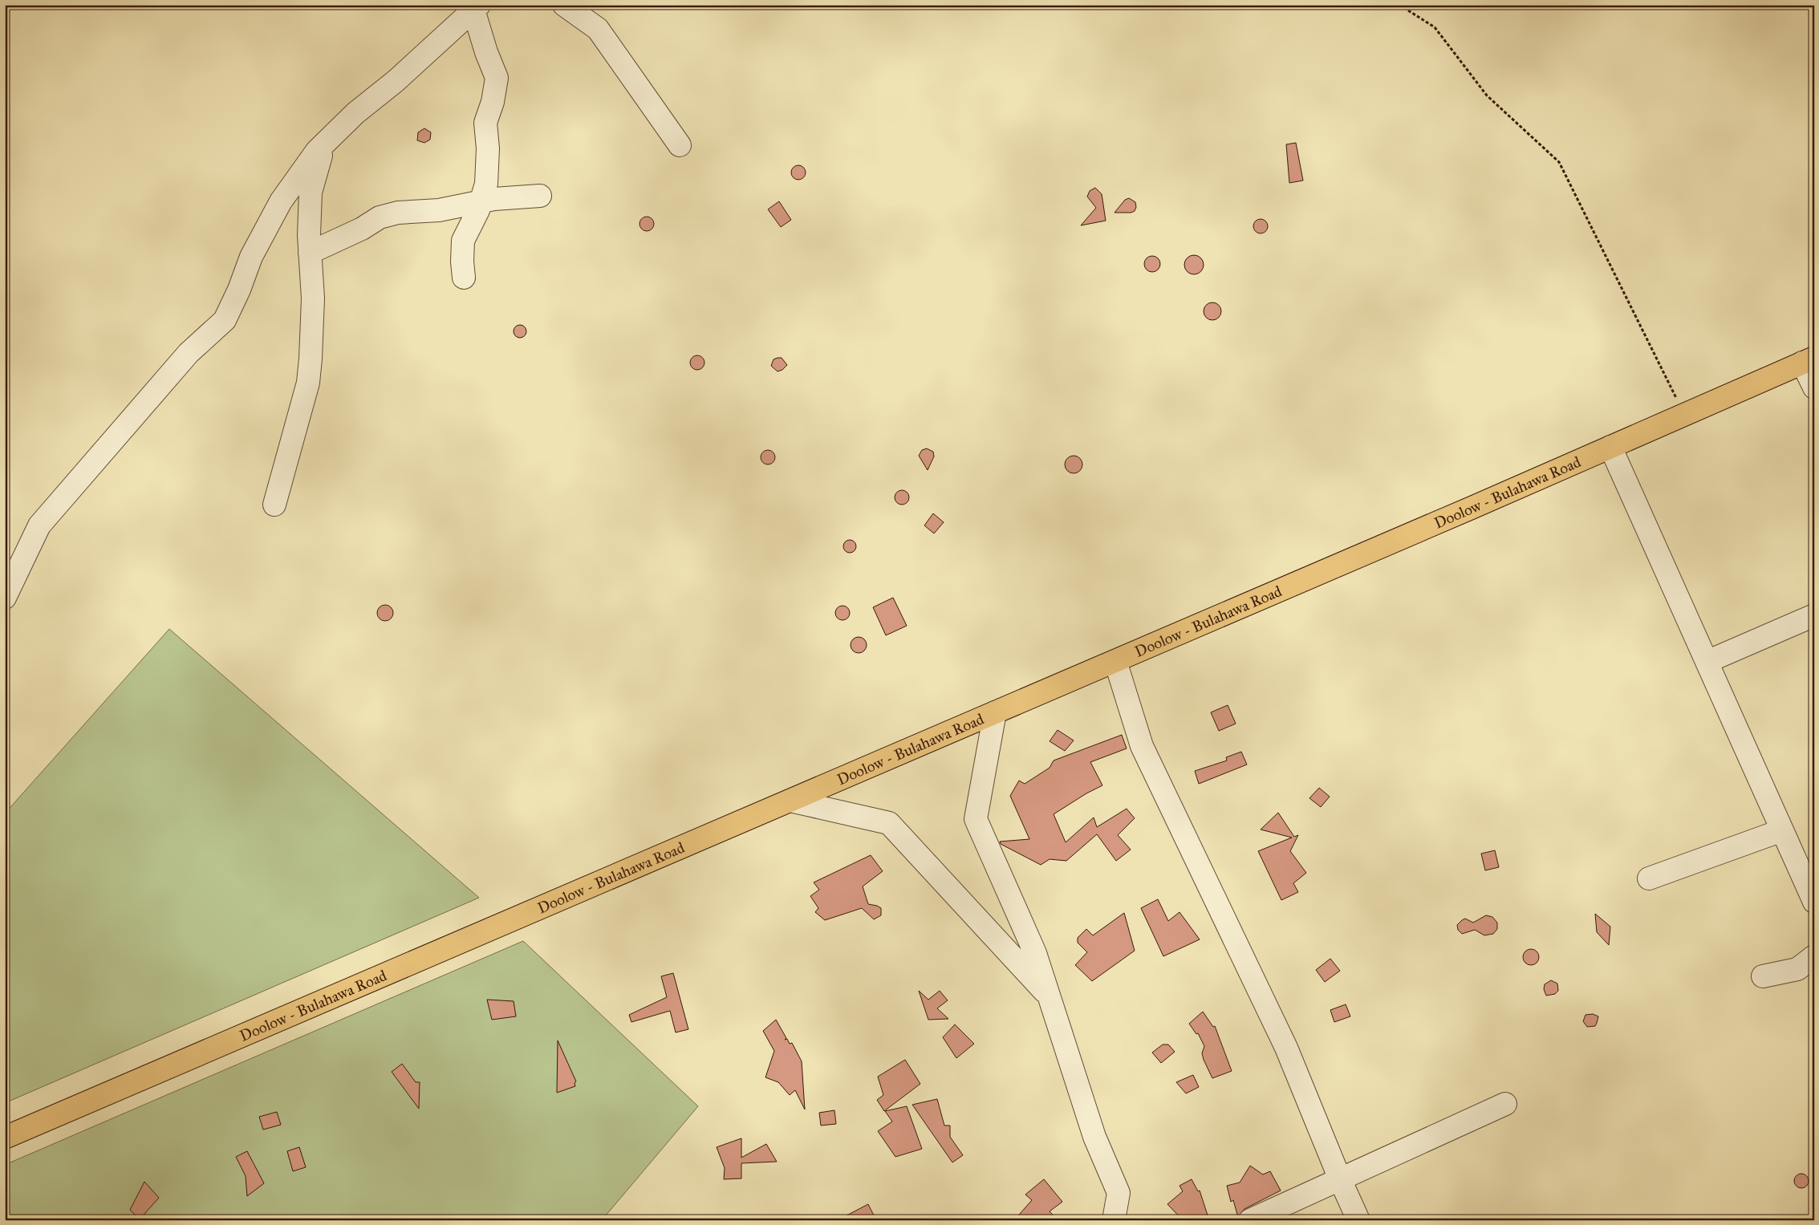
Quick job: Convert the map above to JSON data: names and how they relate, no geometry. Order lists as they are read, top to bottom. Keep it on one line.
{"streets":{"main road":["Doolow - Bulahawa Road"]}}
